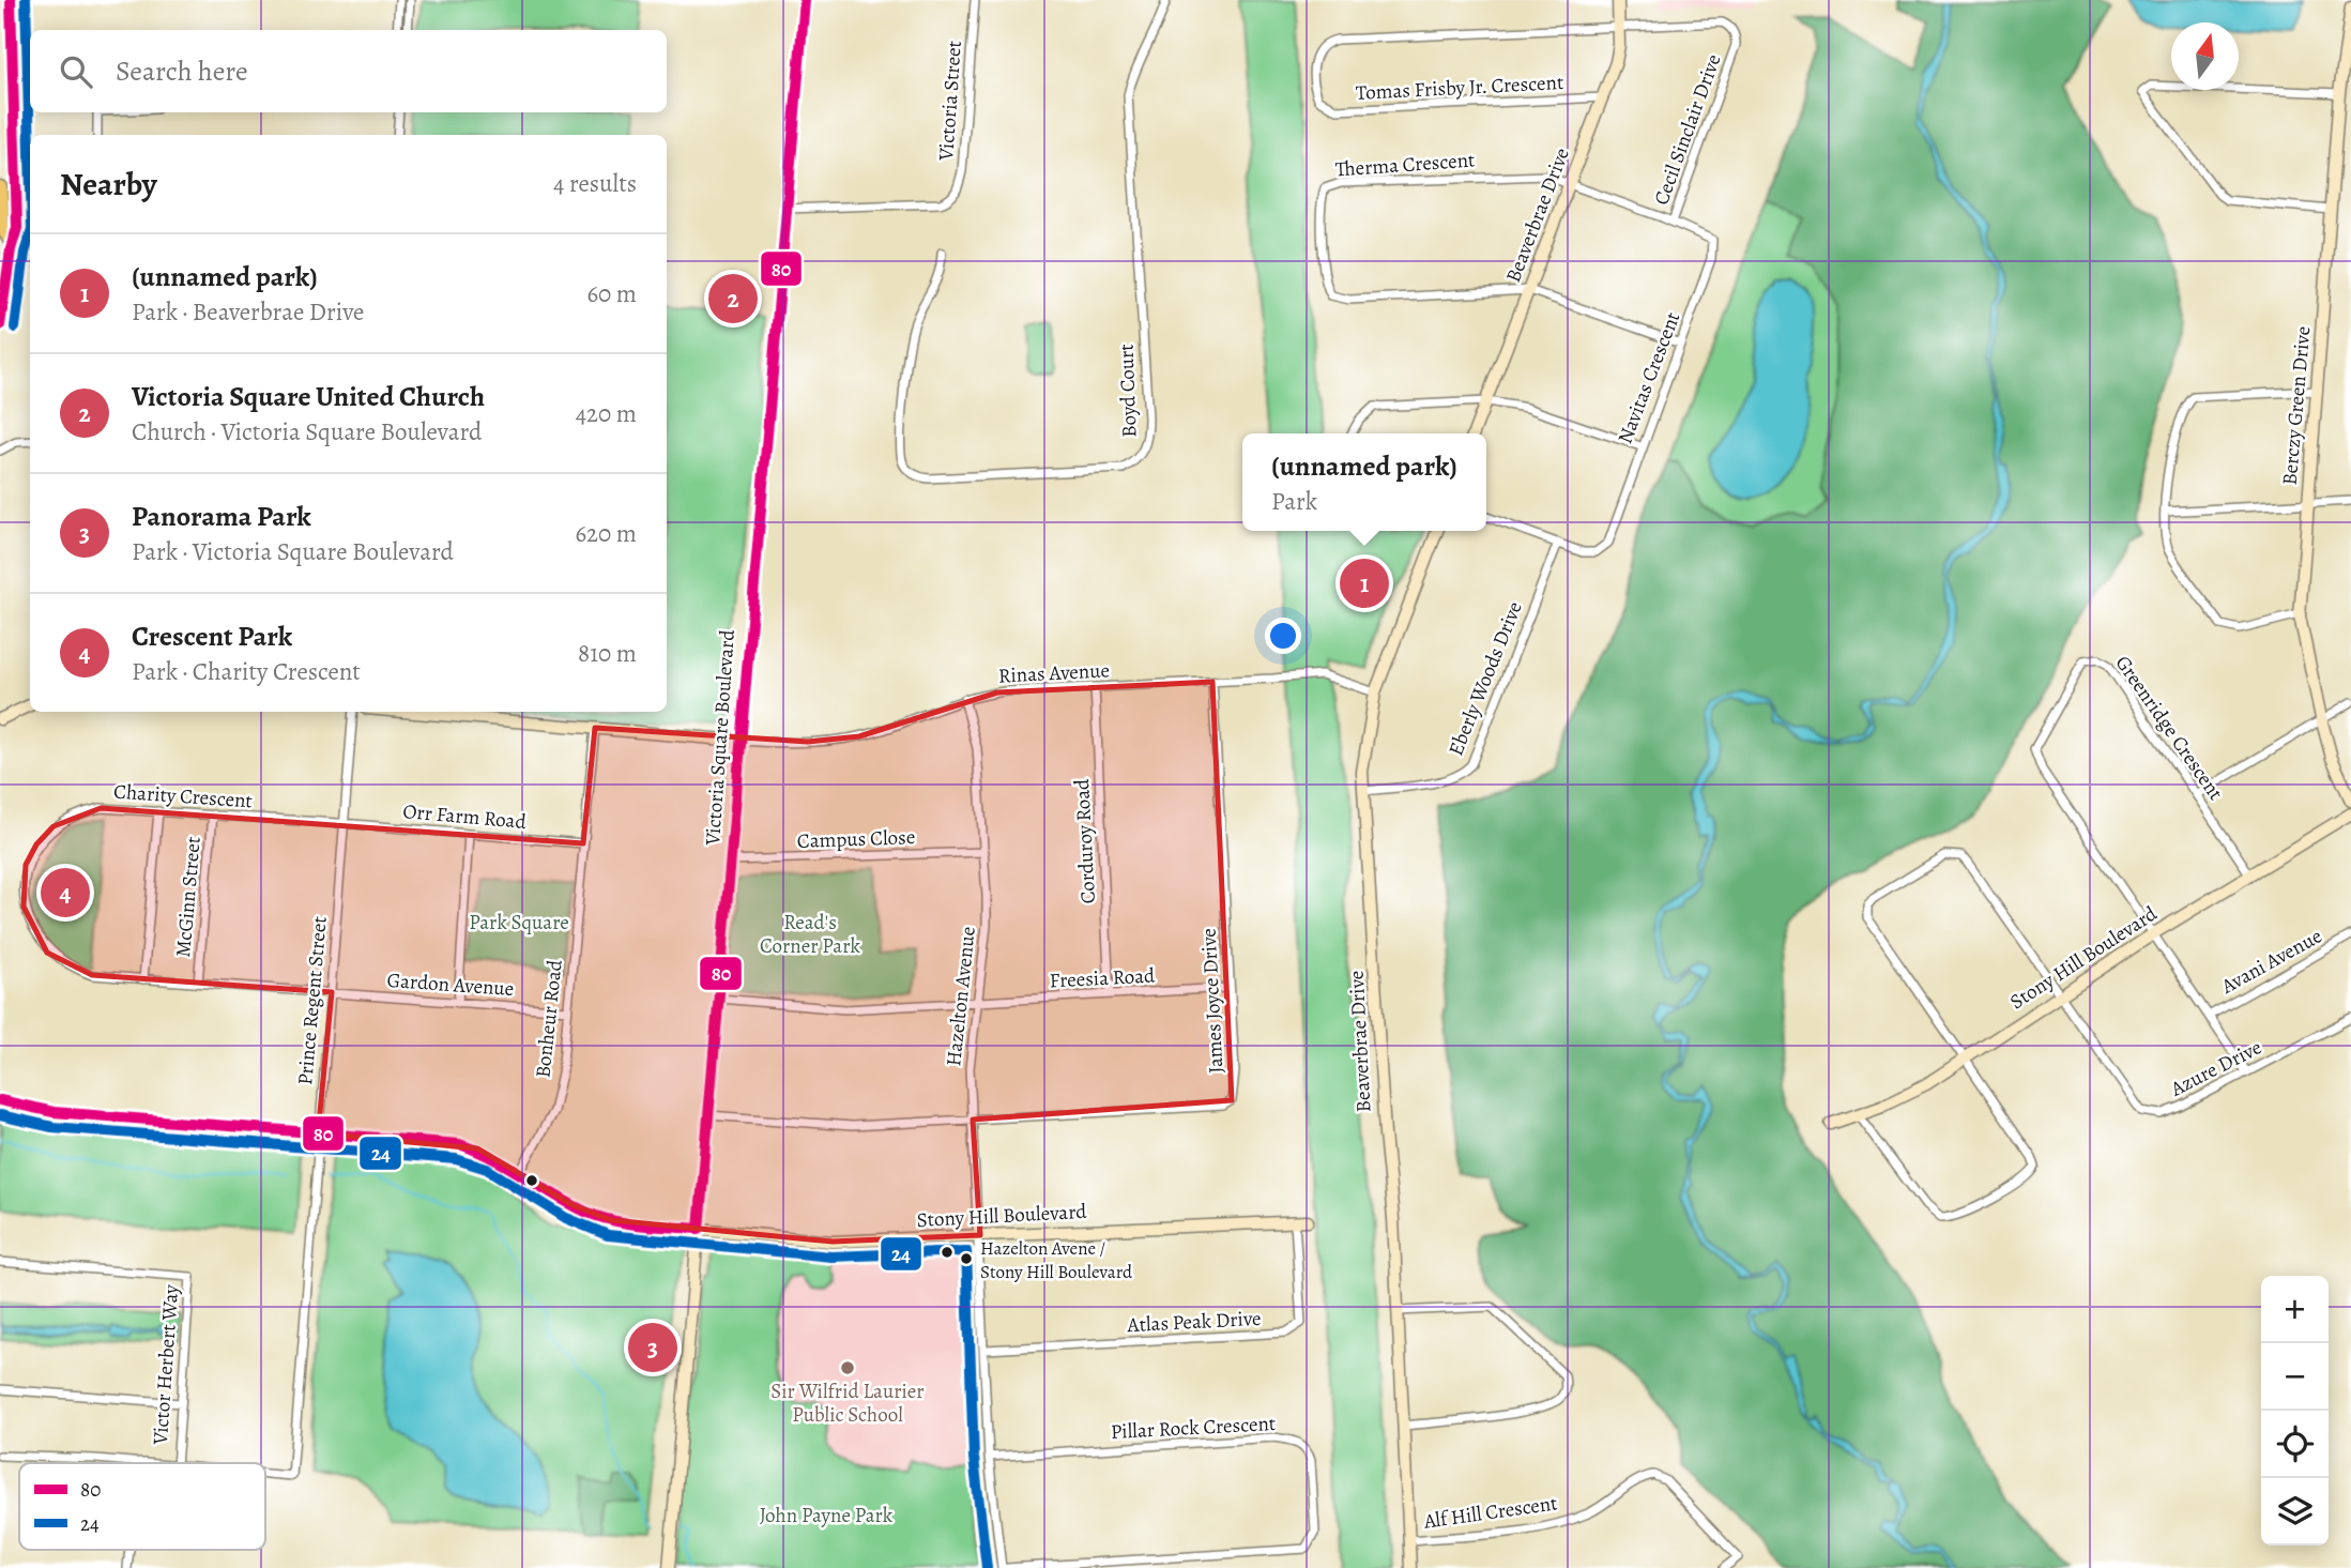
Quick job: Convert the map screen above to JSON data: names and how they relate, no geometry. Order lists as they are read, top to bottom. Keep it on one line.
{"streets":{"street":["Tomas Frisby Jr. Crescent","Victoria Street","Cecil Sinclair Drive","Therma Crescent","Beaverbrae Drive","Navitas Crescent","Boyd Court","Berczy Green Drive","Rinas Avenue","Eberly Woods Drive","Greenridge Crescent","Victoria Square Boulevard","Charity Crescent","Orr Farm Road","Campus Close","Corduroy Road","McGinn Street","Stony Hill Boulevard","Avani Avenue","Freesia Road","Gardon Avenue","Hazelton Avenue","Prince Regent Street","James Joyce Drive","Bonheur Road","Azure Drive","Atlas Peak Drive","Victor Herbert Way","Pillar Rock Crescent","Alf Hill Crescent"]},"crossings":[["Tomas Frisby Jr. Crescent","Cecil Sinclair Drive"],["Tomas Frisby Jr. Crescent","Beaverbrae Drive"],["Victoria Street","Victoria Square Boulevard"],["Cecil Sinclair Drive","Beaverbrae Drive"],["Cecil Sinclair Drive","Navitas Crescent"],["Therma Crescent","Beaverbrae Drive"],["Therma Crescent","Navitas Crescent"],["Beaverbrae Drive","Navitas Crescent"],["Beaverbrae Drive","Rinas Avenue"],["Beaverbrae Drive","Eberly Woods Drive"],["Beaverbrae Drive","Alf Hill Crescent"],["Navitas Crescent","Eberly Woods Drive"],["Rinas Avenue","Victoria Square Boulevard"],["Rinas Avenue","Corduroy Road"],["Rinas Avenue","Hazelton Avenue"],["Rinas Avenue","James Joyce Drive"],["Greenridge Crescent","Stony Hill Boulevard"],["Victoria Square Boulevard","Campus Close"],["Victoria Square Boulevard","Stony Hill Boulevard"],["Victoria Square Boulevard","Freesia Road"],["Victoria Square Boulevard","James Joyce Drive"],["Charity Crescent","Orr Farm Road"],["Charity Crescent","McGinn Street"],["Charity Crescent","Gardon Avenue"],["Charity Crescent","Prince Regent Street"],["Orr Farm Road","Prince Regent Street"],["Orr Farm Road","Bonheur Road"],["Campus Close","Hazelton Avenue"],["Corduroy Road","Freesia Road"],["Stony Hill Boulevard","Hazelton Avenue"],["Stony Hill Boulevard","Azure Drive"],["Stony Hill Boulevard","Atlas Peak Drive"],["Freesia Road","Hazelton Avenue"],["Freesia Road","James Joyce Drive"],["Gardon Avenue","Prince Regent Street"],["Gardon Avenue","Bonheur Road"],["Hazelton Avenue","James Joyce Drive"],["Hazelton Avenue","Atlas Peak Drive"],["Hazelton Avenue","Pillar Rock Crescent"]],"parks":["Park Square","Read's Corner Park","John Payne Park"],"places":["Hazelton Avene / Stony Hill Boulevard","Sir Wilfrid Laurier Public School"],"lines":["transit line 80","transit line 24"],"legend":["80","24"],"north":"top","page":{"search":"Search here","heading":["Nearby","4 results"],"list":[{"mark":"1","name":"(unnamed park)","note":"Park · Beaverbrae Drive","value":"60 m"},{"mark":"2","name":"Victoria Square United Church","note":"Church · Victoria Square Boulevard","value":"420 m"},{"mark":"3","name":"Panorama Park","note":"Park · Victoria Square Boulevard","value":"620 m"},{"mark":"4","name":"Crescent Park","note":"Park · Charity Crescent","value":"810 m"}],"pins":["2","1","4","3"],"popup":["(unnamed park)","Park"],"map_buttons":["+","−"]}}
